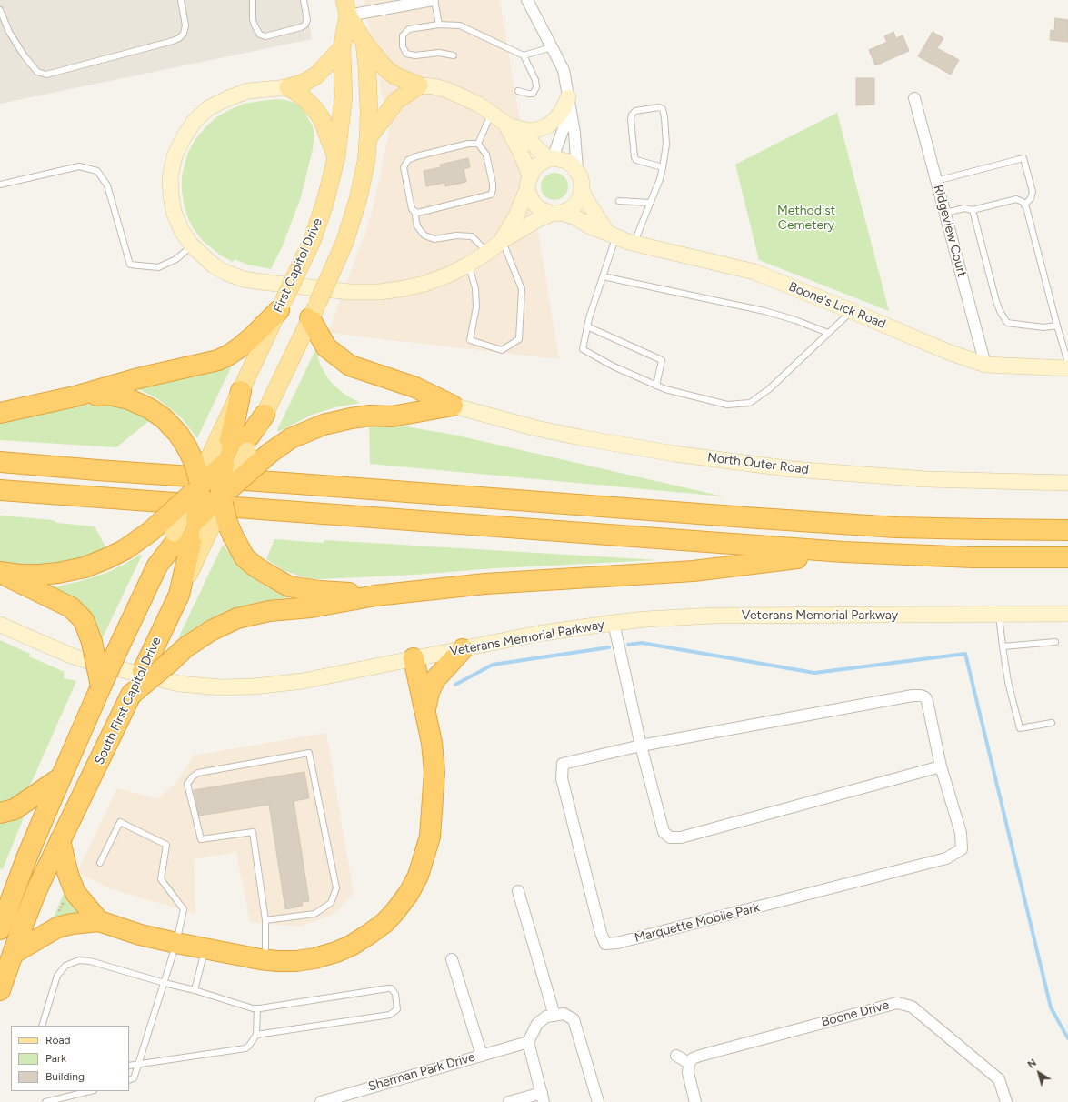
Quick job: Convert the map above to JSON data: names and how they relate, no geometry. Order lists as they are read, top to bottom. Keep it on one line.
{"streets":{"highway":["South First Capitol Drive"],"main road":["First Capitol Drive"],"street":["Ridgeview Court","Boone's Lick Road","North Outer Road","Veterans Memorial Parkway","Marquette Mobile Park","Boone Drive","Sherman Park Drive"]},"crossings":[["Ridgeview Court","Boone's Lick Road"]],"parks":["Methodist Cemetery"],"legend":["Road","Park","Building"],"north":"top left"}
